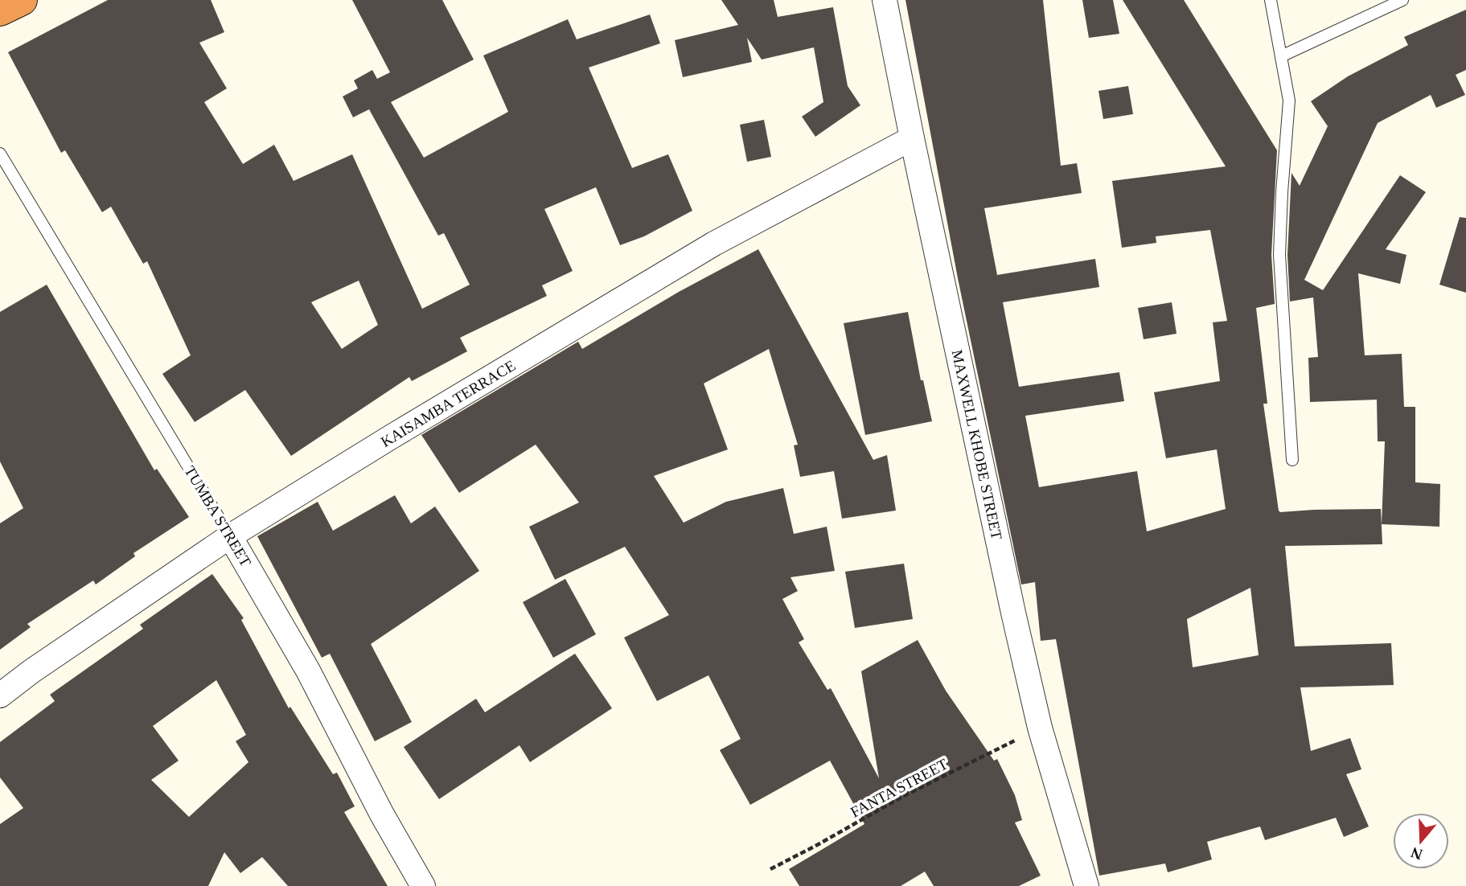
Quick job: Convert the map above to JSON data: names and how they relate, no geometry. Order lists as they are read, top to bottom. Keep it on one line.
{"streets":{"street":["KAISAMBA TERRACE","MAXWELL KHOBE STREET","TUMBA STREET"],"path":["FANTA STREET"]},"crossings":[["KAISAMBA TERRACE","MAXWELL KHOBE STREET"],["KAISAMBA TERRACE","TUMBA STREET"],["MAXWELL KHOBE STREET","FANTA STREET"]],"north":"bottom"}
